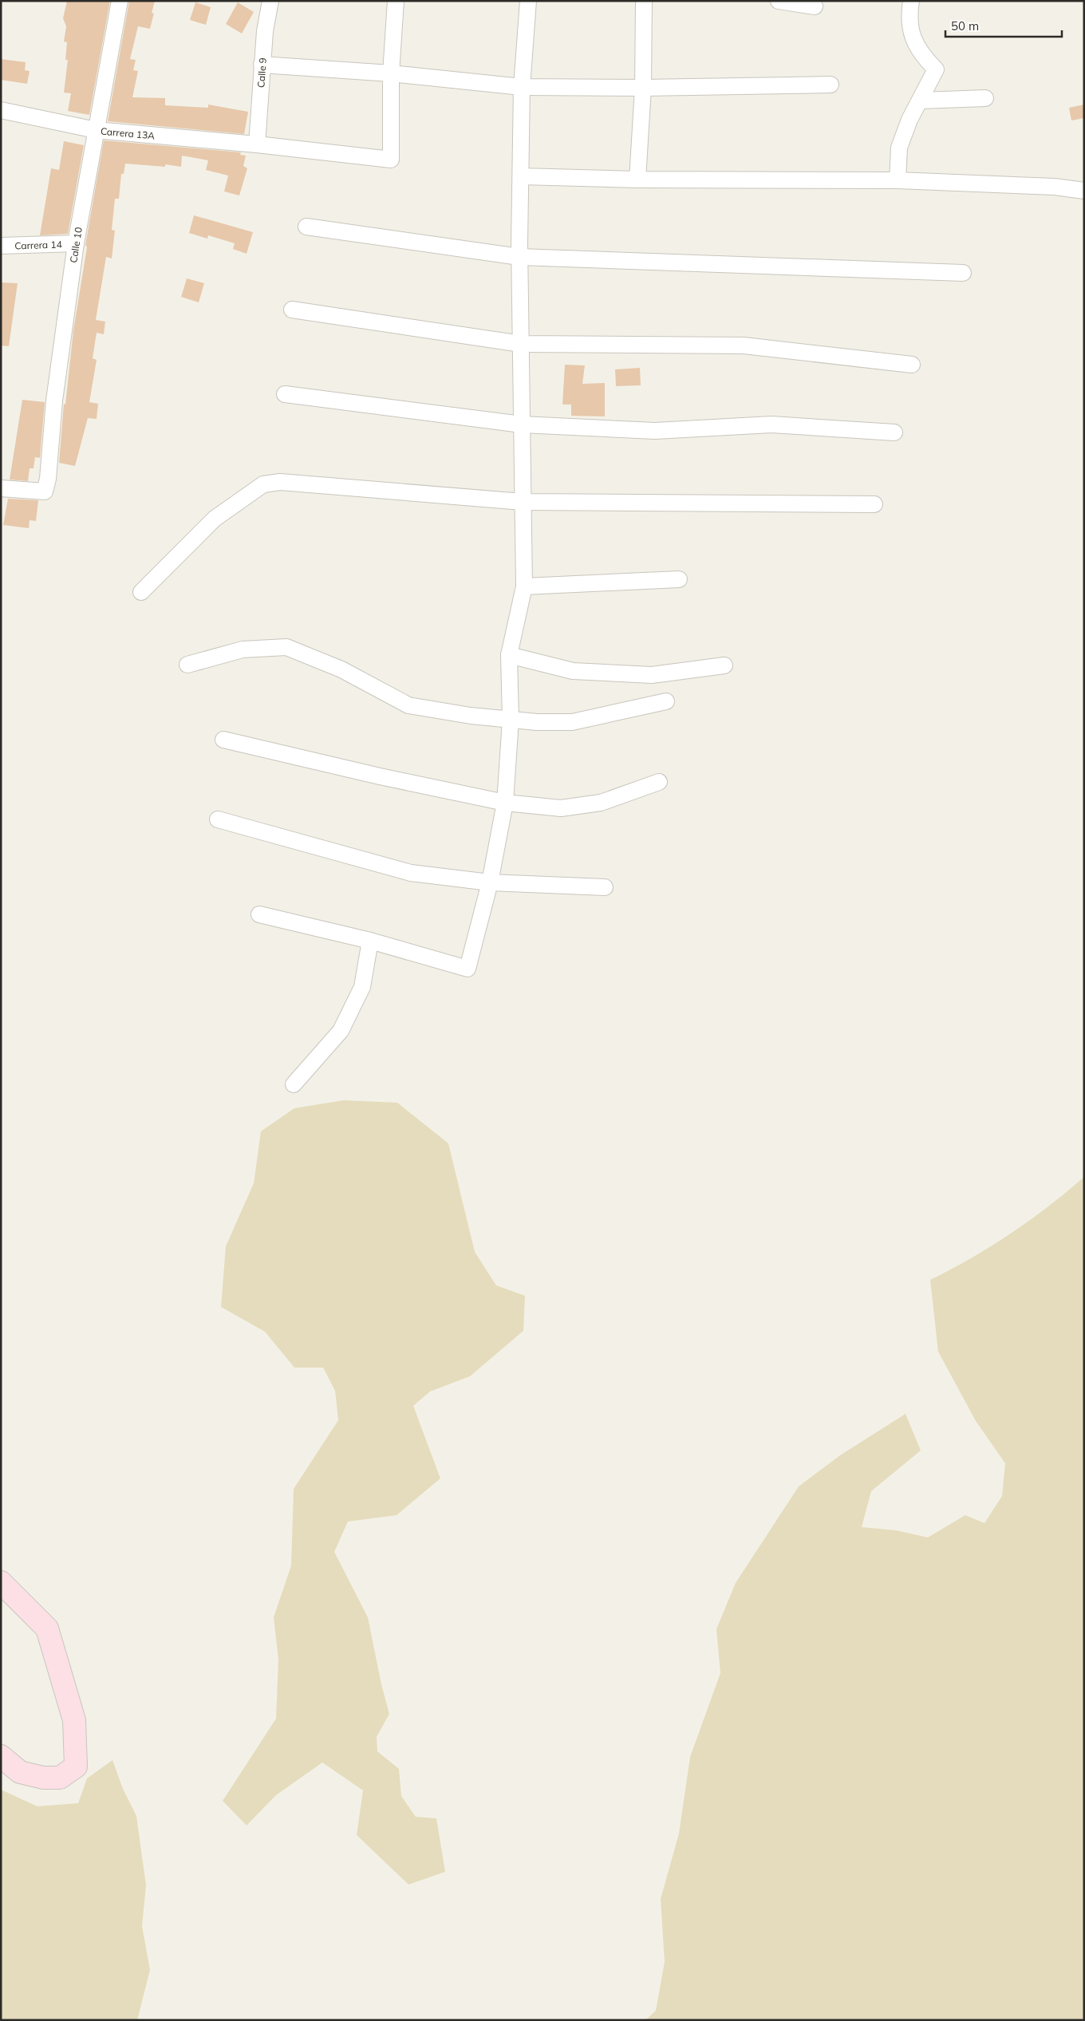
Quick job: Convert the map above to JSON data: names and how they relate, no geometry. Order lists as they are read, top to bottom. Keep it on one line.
{"streets":{"street":["Calle 9","Carrera 13A","Carrera 14","Calle 10"]},"crossings":[["Calle 9","Carrera 13A"],["Carrera 13A","Calle 10"],["Carrera 14","Calle 10"]],"scale_bar":"50 m"}
